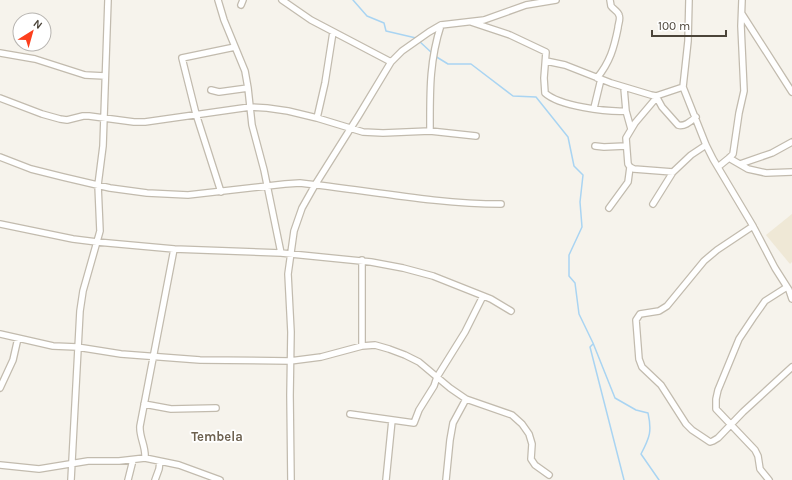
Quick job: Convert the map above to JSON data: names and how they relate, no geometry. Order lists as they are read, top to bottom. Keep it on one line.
{"districts":["Tembela"],"scale_bar":"100 m","north":"top right"}
